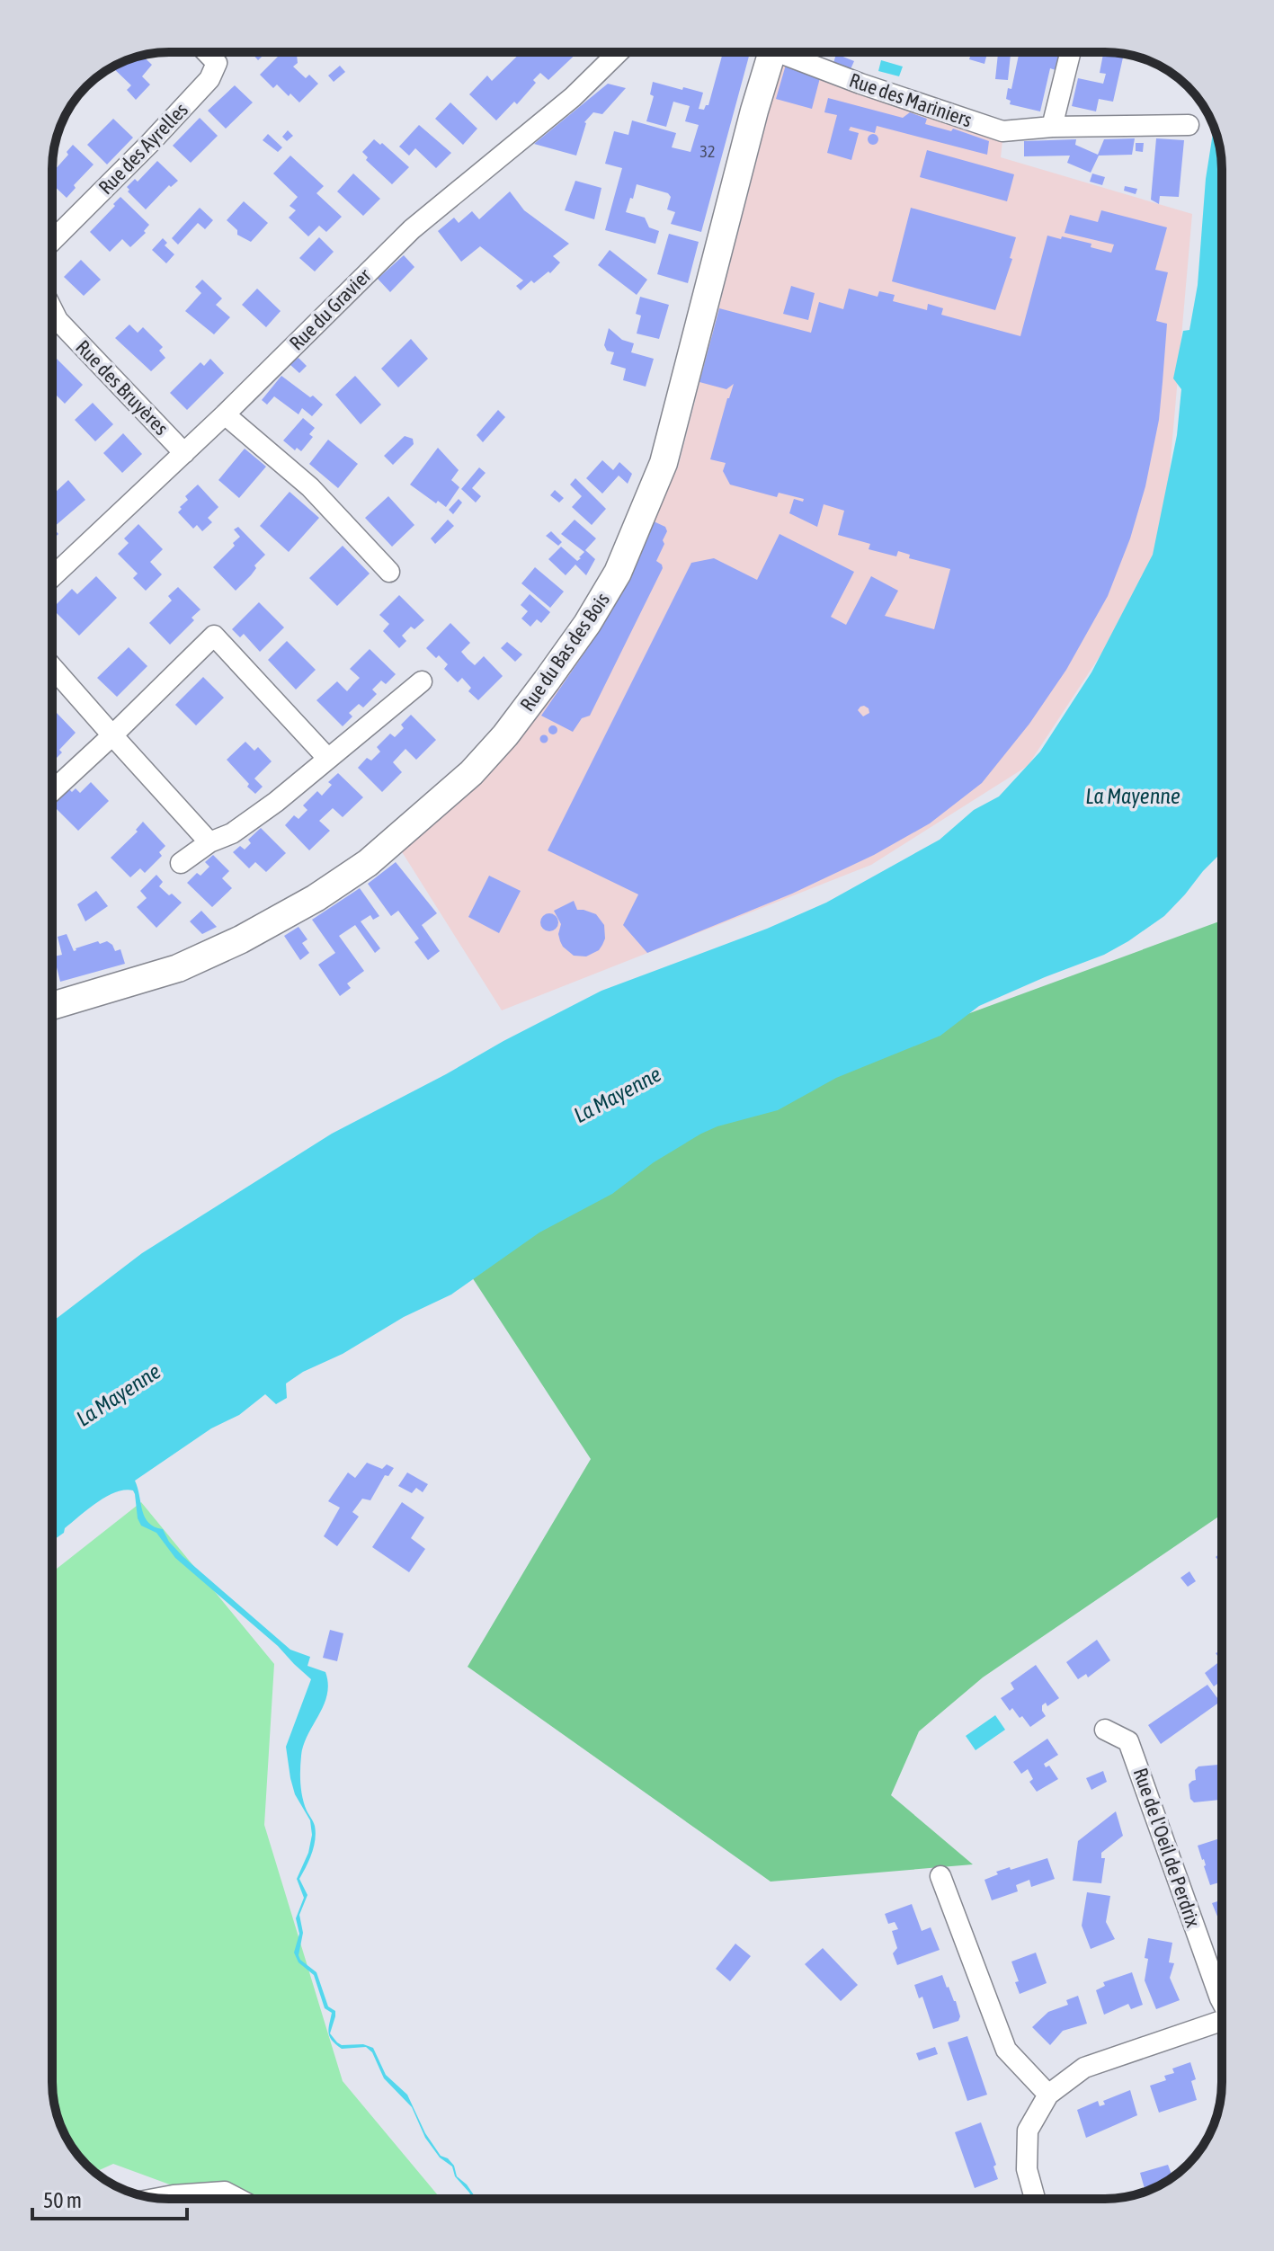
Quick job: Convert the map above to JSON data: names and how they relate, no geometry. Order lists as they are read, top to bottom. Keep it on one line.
{"streets":{"street":["Rue des Mariniers","Rue des Ayrelles","Rue du Gravier","Rue des Bruyères","Rue du Bas des Bois","Rue de l'Oeil de Perdrix"]},"crossings":[["Rue du Gravier","Rue des Bruyères"]],"water":["La Mayenne"],"house_numbers":["32"],"scale_bar":"50 m"}
